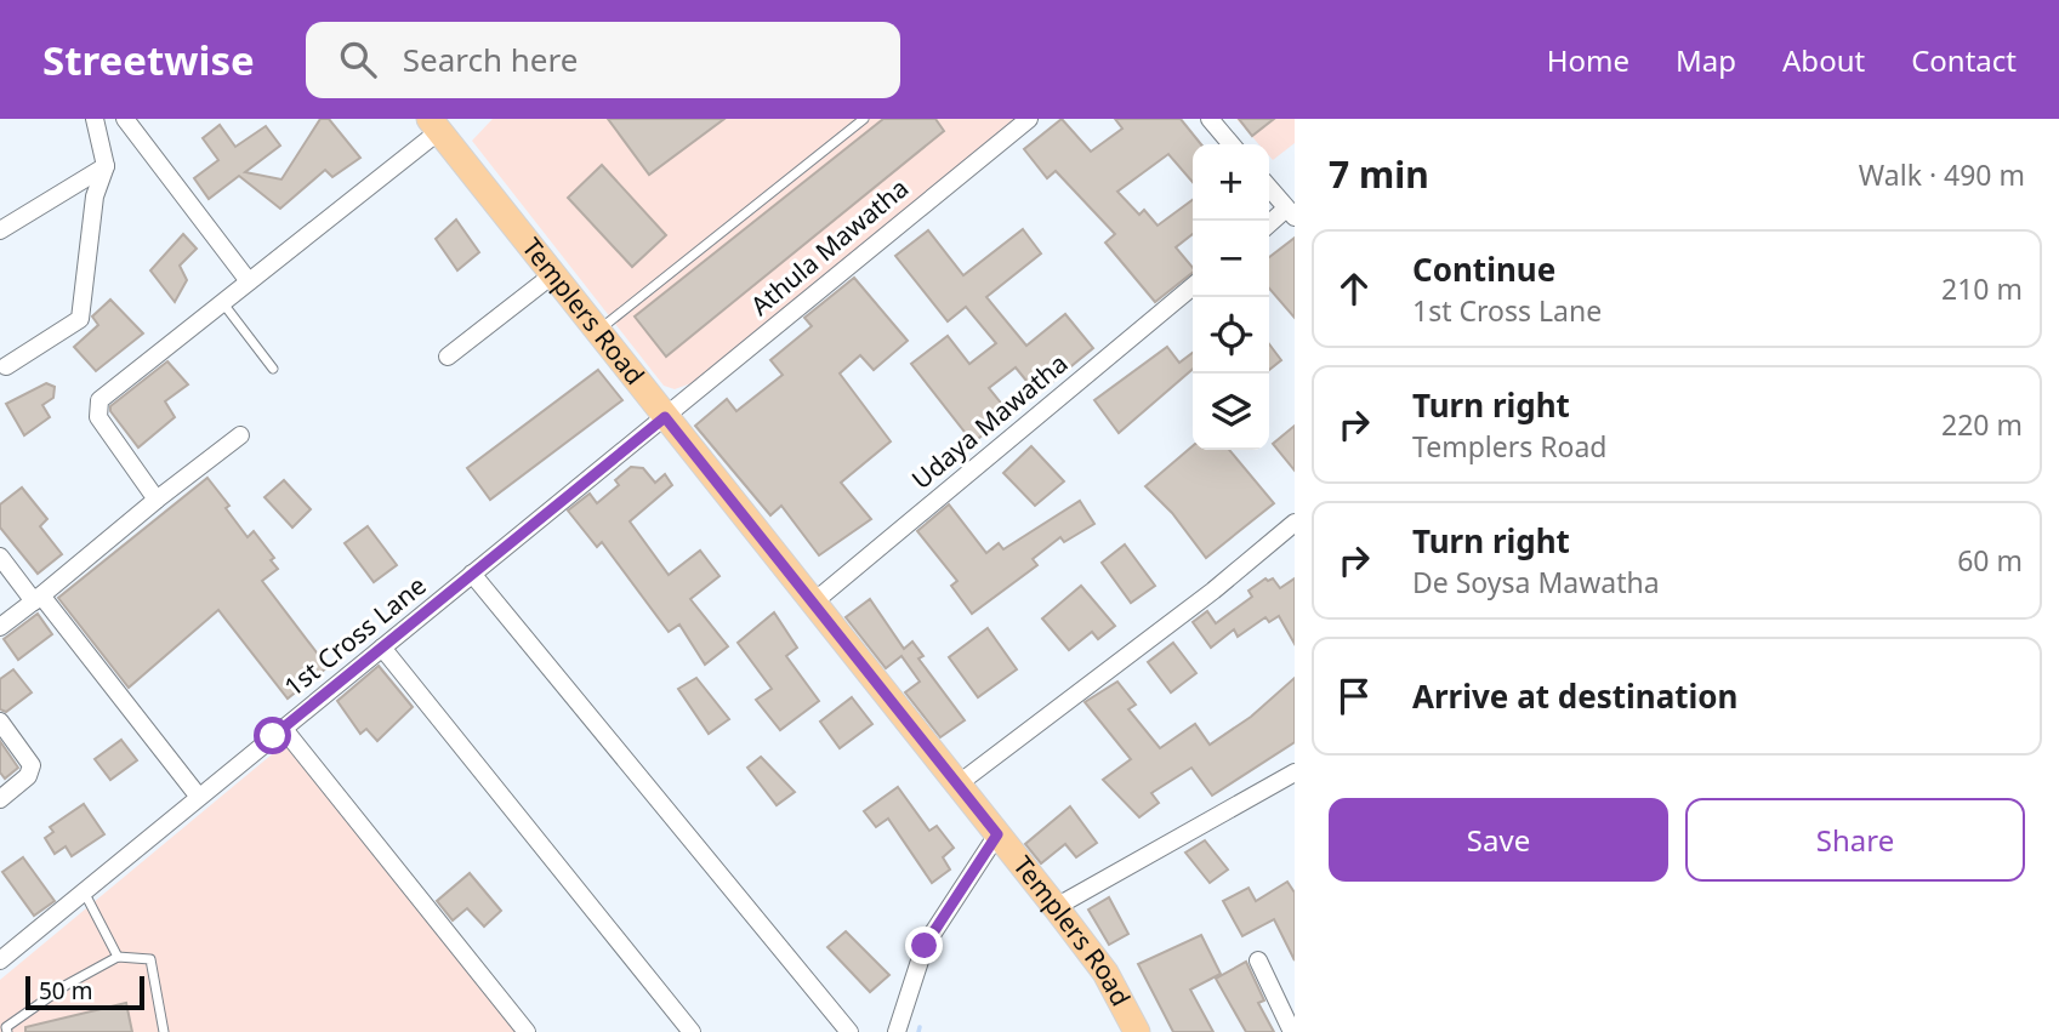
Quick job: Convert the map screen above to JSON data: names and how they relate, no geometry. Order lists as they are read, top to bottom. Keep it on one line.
{"streets":{"main road":["Templers Road"],"street":["Athula Mawatha","Udaya Mawatha","1st Cross Lane"]},"crossings":[["Athula Mawatha","Templers Road"],["Athula Mawatha","1st Cross Lane"],["Templers Road","Udaya Mawatha"],["Templers Road","1st Cross Lane"]],"scale_bar":"50 m","page":{"header":"Streetwise","search":"Search here","nav":["Home","Map","About","Contact"],"heading":["7 min","Walk · 490 m"],"map_buttons":["+","−"],"list":[["Continue","1st Cross Lane","210 m"],["Turn right","Templers Road","220 m"],["Turn right","De Soysa Mawatha","60 m"],"Arrive at destination"],"buttons":["Save","Share"],"scale":"50 m"}}
